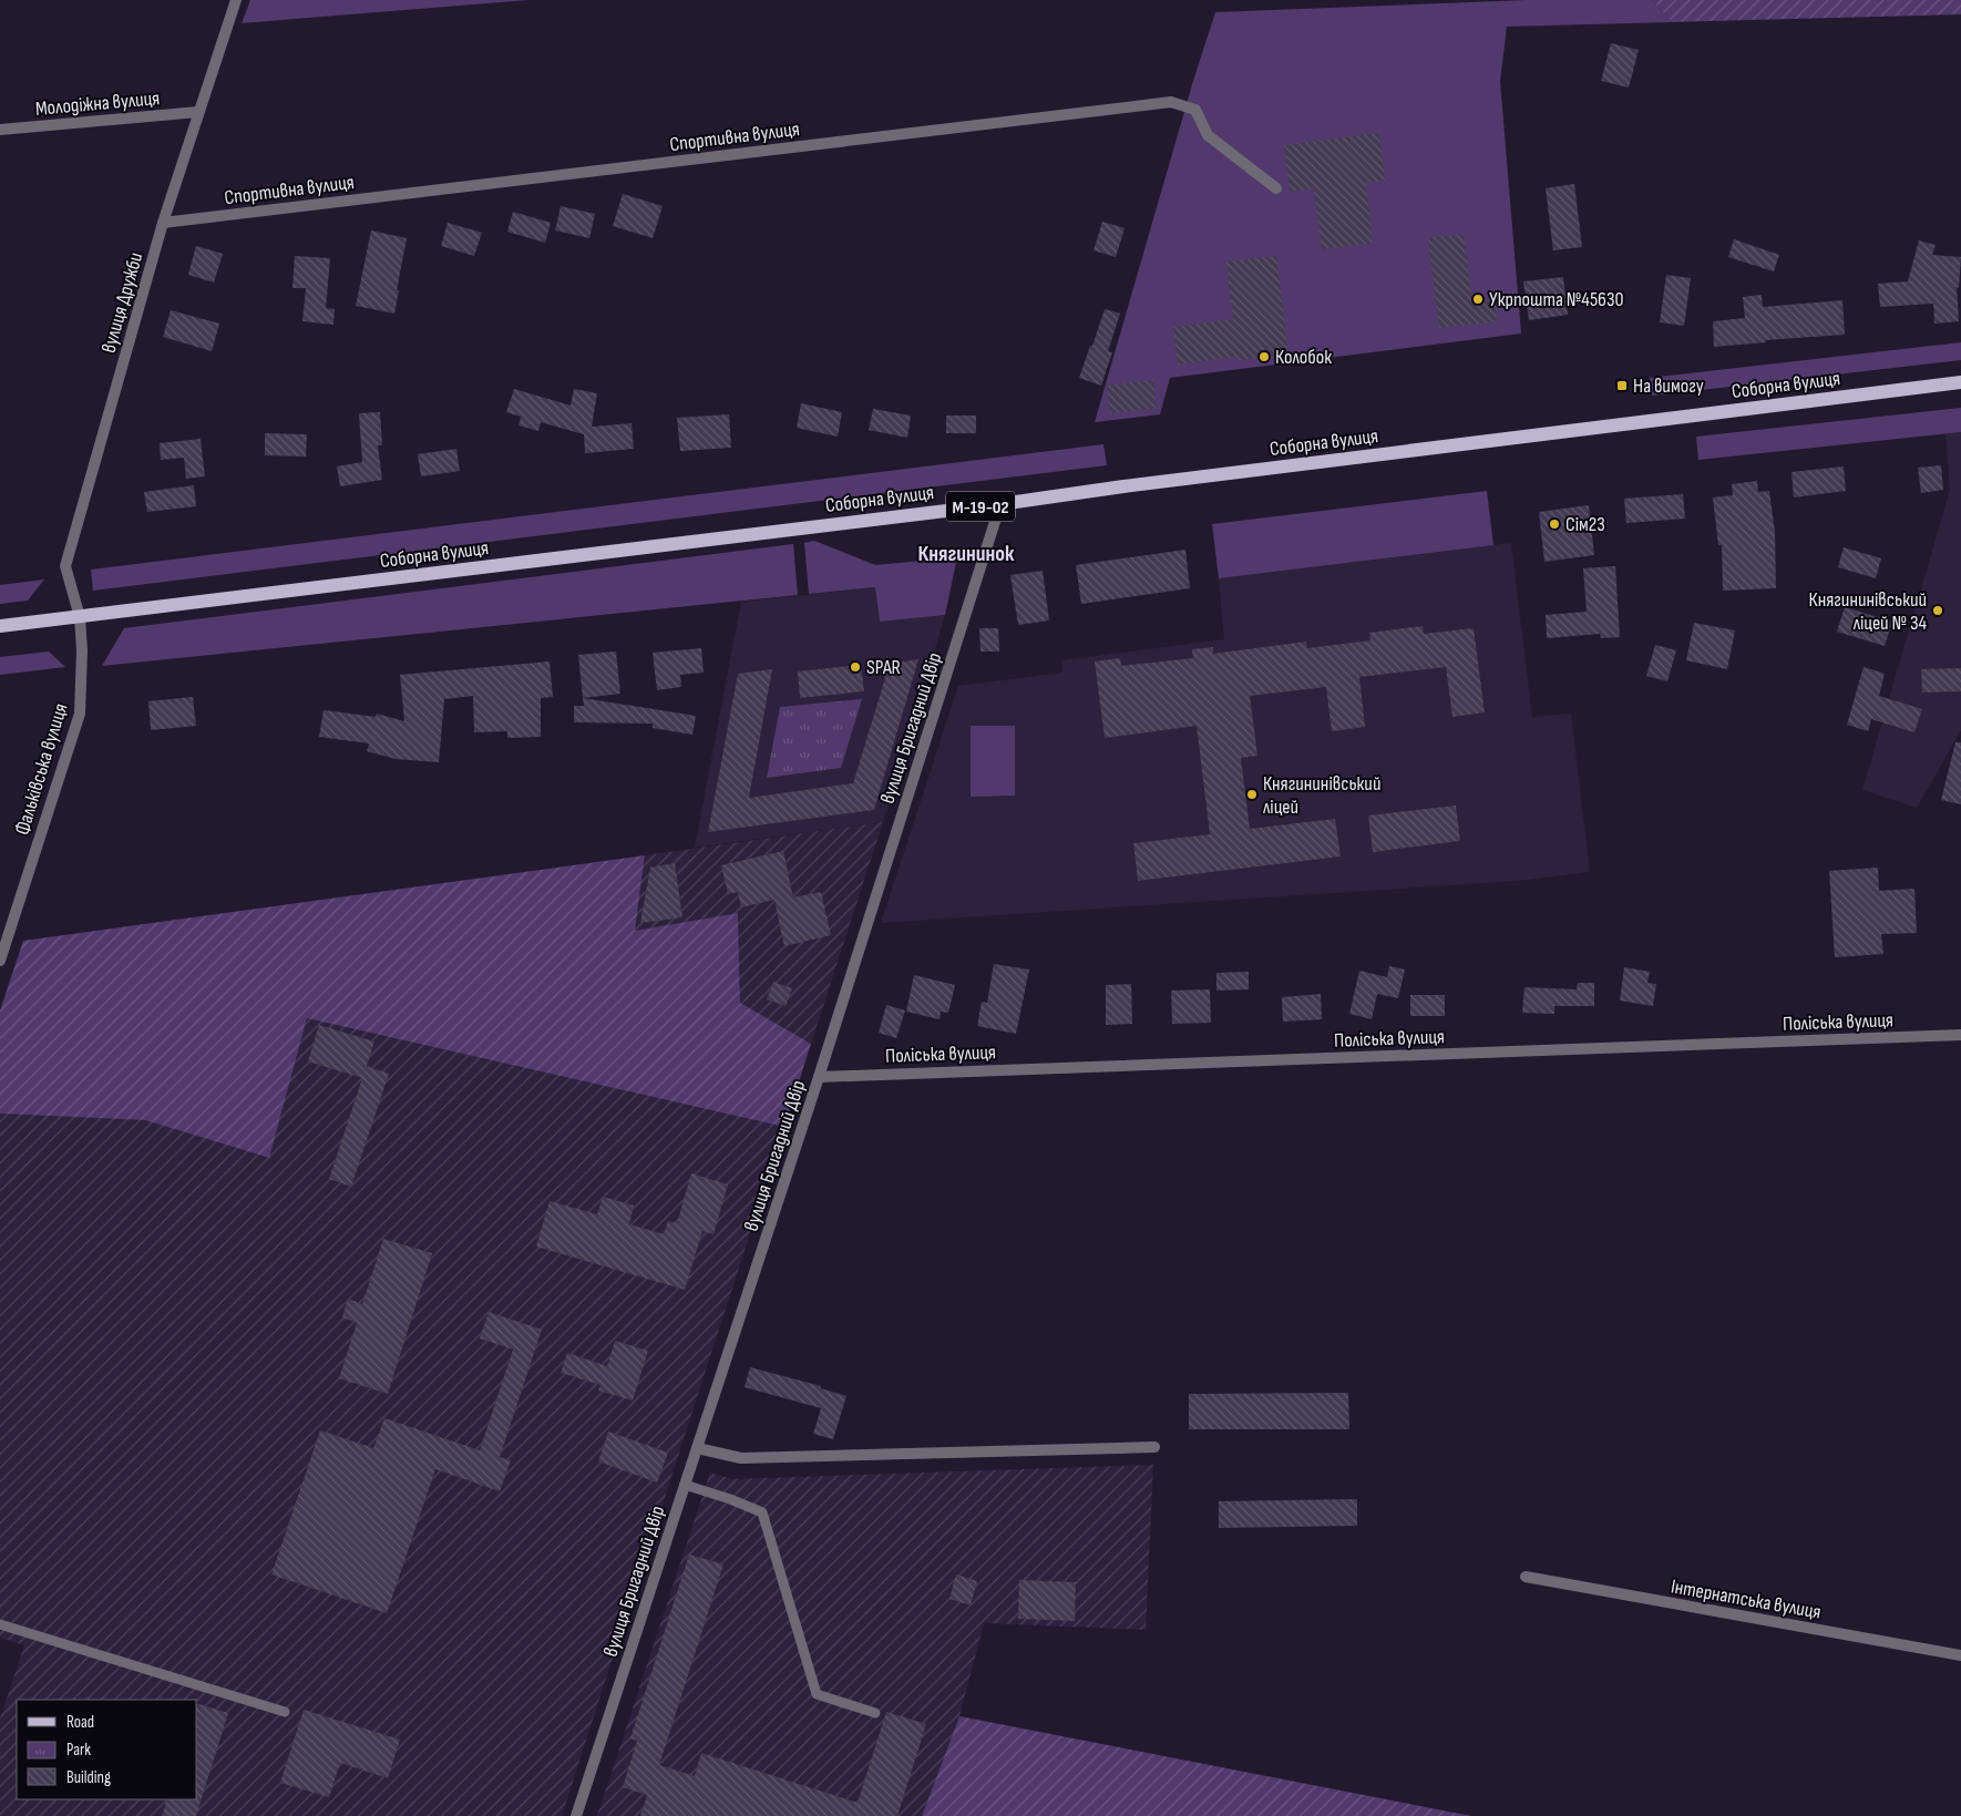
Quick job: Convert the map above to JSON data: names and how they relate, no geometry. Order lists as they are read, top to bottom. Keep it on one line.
{"streets":{"main road":["Соборна вулиця","М-19-02"],"street":["Молодіжна вулиця","Спортивна вулиця","вулиця Дружби","вулиця Бригадний Двір","Фальківська вулиця","Поліська вулиця","Інтернатська вулиця"]},"crossings":[["Молодіжна вулиця","вулиця Дружби"],["Спортивна вулиця","вулиця Дружби"],["вулиця Дружби","Соборна вулиця"],["вулиця Дружби","Фальківська вулиця"],["Соборна вулиця","вулиця Бригадний Двір"],["Соборна вулиця","Фальківська вулиця"],["вулиця Бригадний Двір","Поліська вулиця"]],"districts":["Княгининок"],"places":{"other":["Укрпошта №45630","Колобок","Сім23","Княгининівський ліцей № 34","SPAR","Княгининівський ліцей"],"transit":["На вимогу"]},"legend":["Road","Park","Building"]}
